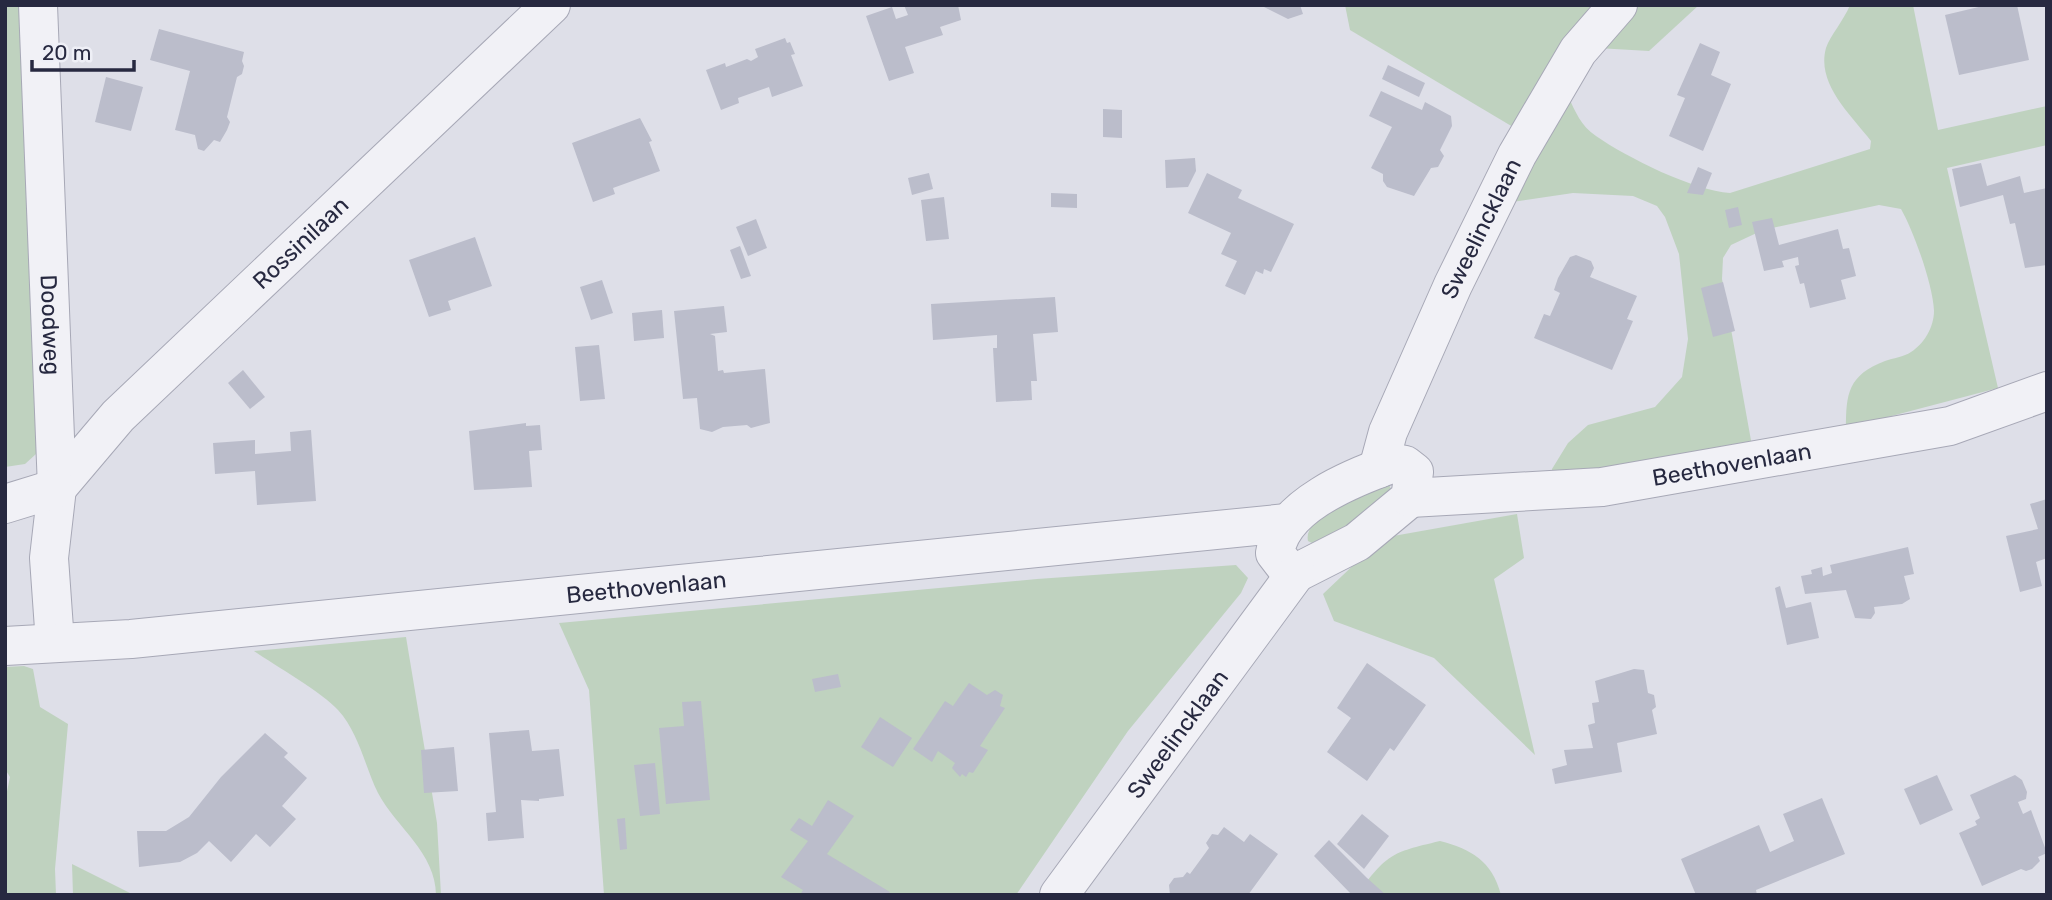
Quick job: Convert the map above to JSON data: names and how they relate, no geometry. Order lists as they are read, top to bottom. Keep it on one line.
{"streets":{"street":["Sweelincklaan","Rossinilaan","Doodweg","Beethovenlaan"]},"crossings":[["Sweelincklaan","Beethovenlaan"],["Rossinilaan","Doodweg"],["Doodweg","Beethovenlaan"]],"scale_bar":"20 m"}
